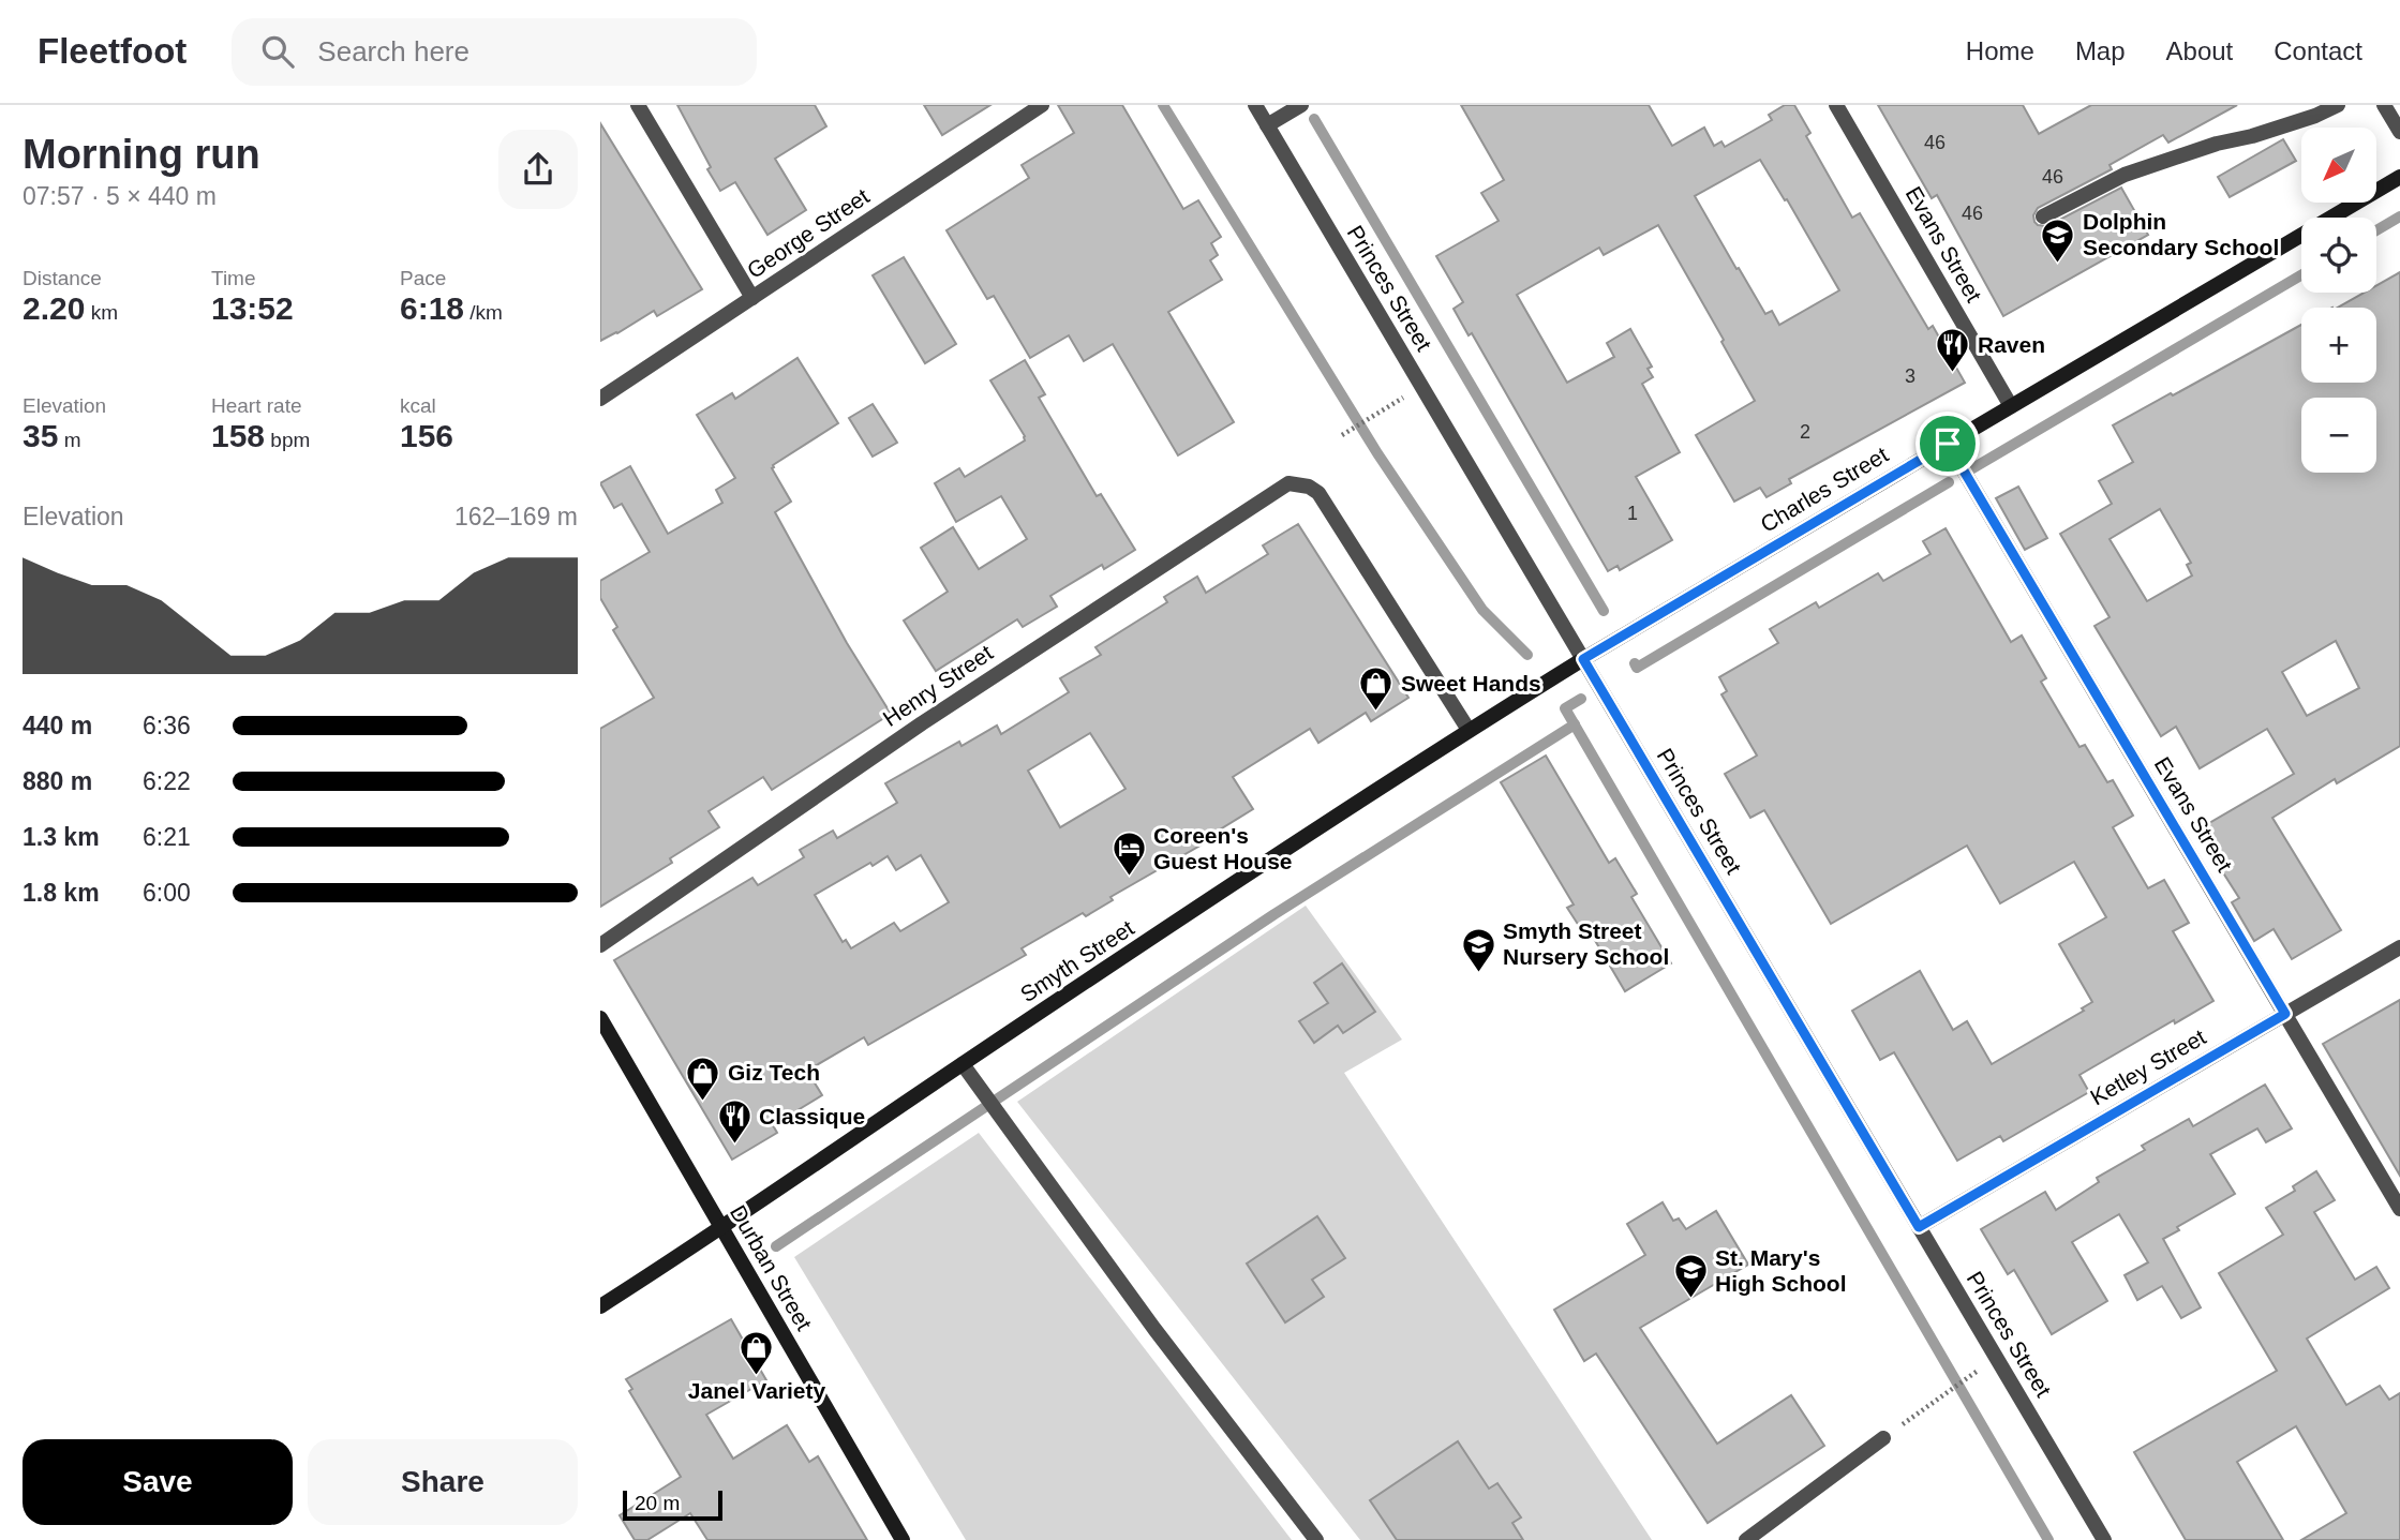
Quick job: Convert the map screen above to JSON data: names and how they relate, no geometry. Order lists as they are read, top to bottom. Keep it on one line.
{"streets":{"main road":["Charles Street","Smyth Street","Durban Street"],"street":["George Street","Evans Street","Princes Street","Henry Street","Ketley Street"]},"crossings":[["Evans Street","Charles Street"],["Evans Street","Ketley Street"],["Princes Street","Charles Street"],["Princes Street","Smyth Street"],["Princes Street","Ketley Street"],["Charles Street","Smyth Street"],["Henry Street","Smyth Street"],["Smyth Street","Durban Street"]],"places":{"school or university":["Dolphin Secondary School","Smyth Street Nursery School","St. Mary's High School"],"restaurant":["Raven","Classique"],"shop":["Sweet Hands","Giz Tech","Janel Variety"],"hotel":["Coreen's Guest House"]},"house_numbers":["46","46","46","3","2","1"],"scale_bar":"20 m","north":"bottom left","page":{"header":"Fleetfoot","search":"Search here","nav":["Home","Map","About","Contact"],"heading":["Morning run","07:57 · 5 × 440 m"],"map_buttons":["+","−"],"stats":[["Distance","2.20 km"],["Time","13:52"],["Pace","6:18 /km"],["Elevation","35 m"],["Heart rate","158 bpm"],["kcal","156"]],"chart":["Elevation","162–169 m"],"list":[{"name":"440 m","note":"6:36"},{"name":"880 m","note":"6:22"},{"name":"1.3 km","note":"6:21"},{"name":"1.8 km","note":"6:00"}],"buttons":["Save","Share"],"scale":"20 m"}}
